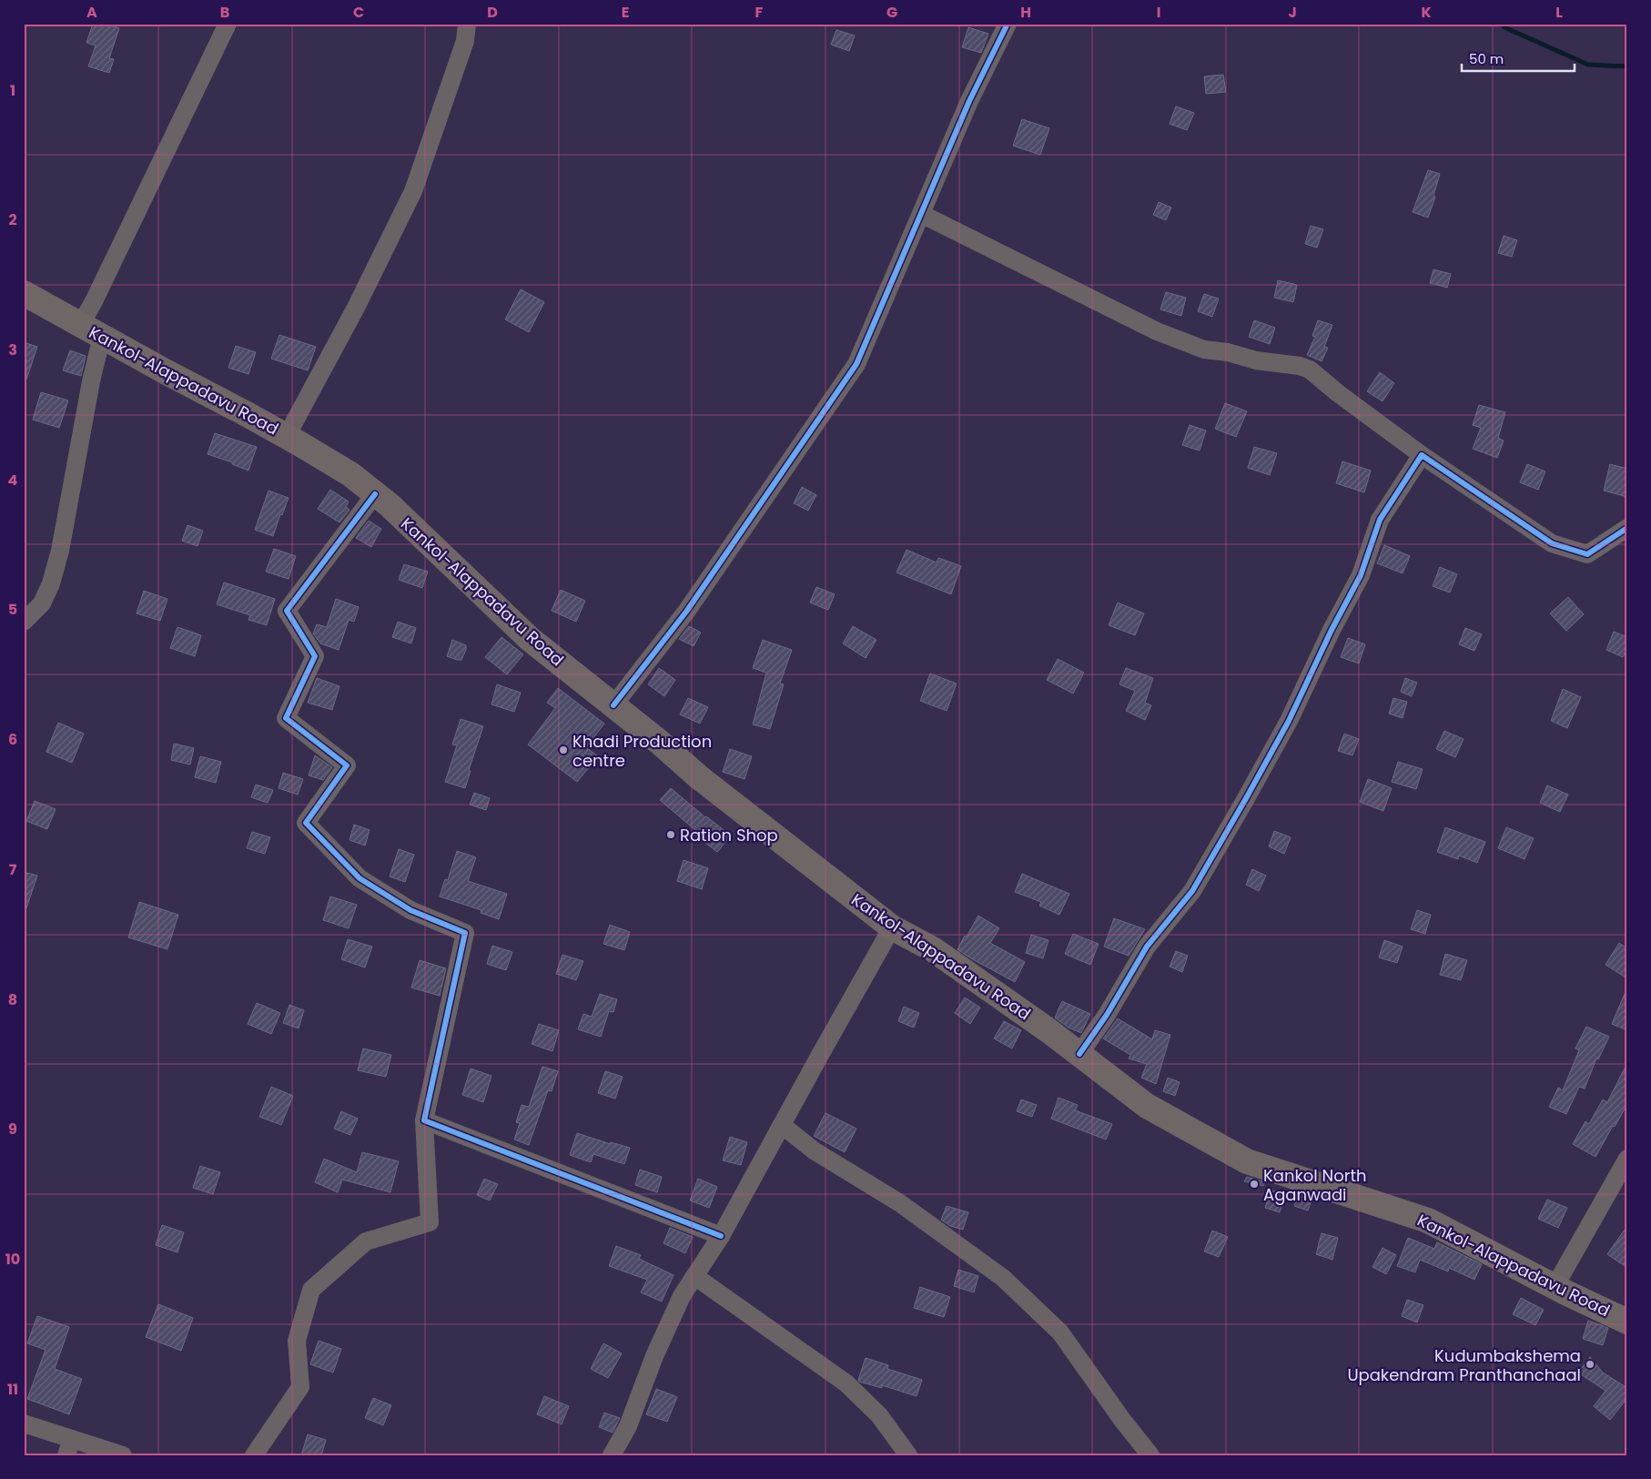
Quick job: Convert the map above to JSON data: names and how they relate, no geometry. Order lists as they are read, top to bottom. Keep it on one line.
{"streets":{"main road":["Kankol-Alappadavu Road"]},"places":["Khadi Production centre","Ration Shop","Kankol North Aganwadi","Kudumbakshema Upakendram Pranthanchaal"],"scale_bar":"50 m","grid":{"columns":["A","B","C","D","E","F","G","H","I","J","K","L"],"rows":["1","2","3","4","5","6","7","8","9","10","11"]}}
